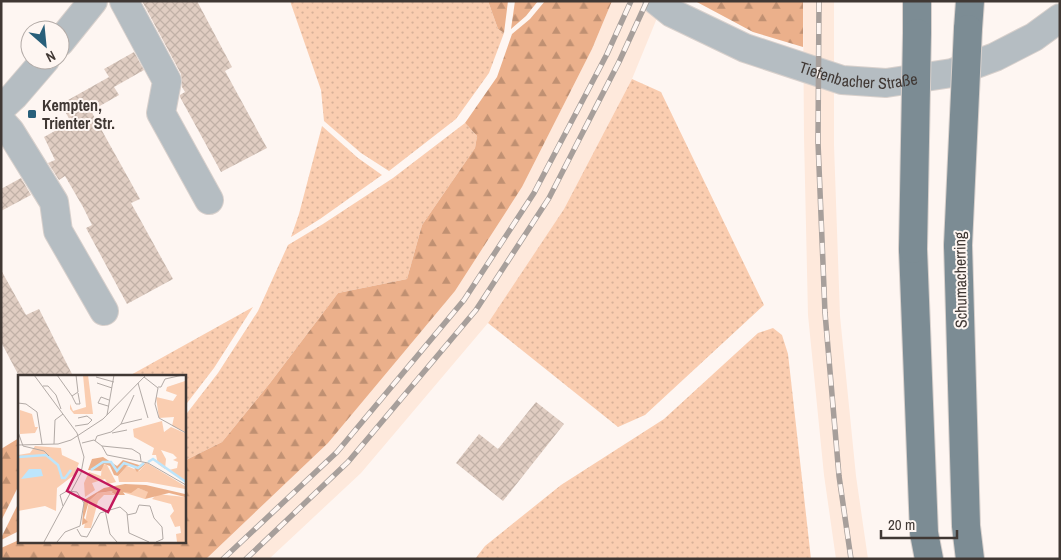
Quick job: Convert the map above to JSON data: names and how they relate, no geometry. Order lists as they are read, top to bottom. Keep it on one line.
{"streets":{"main road":["Schumacherring"],"street":["Tiefenbacher Straße"]},"places":{"transit":["Kempten, Trienter Str."]},"scale_bar":"20 m","north":"bottom right"}
